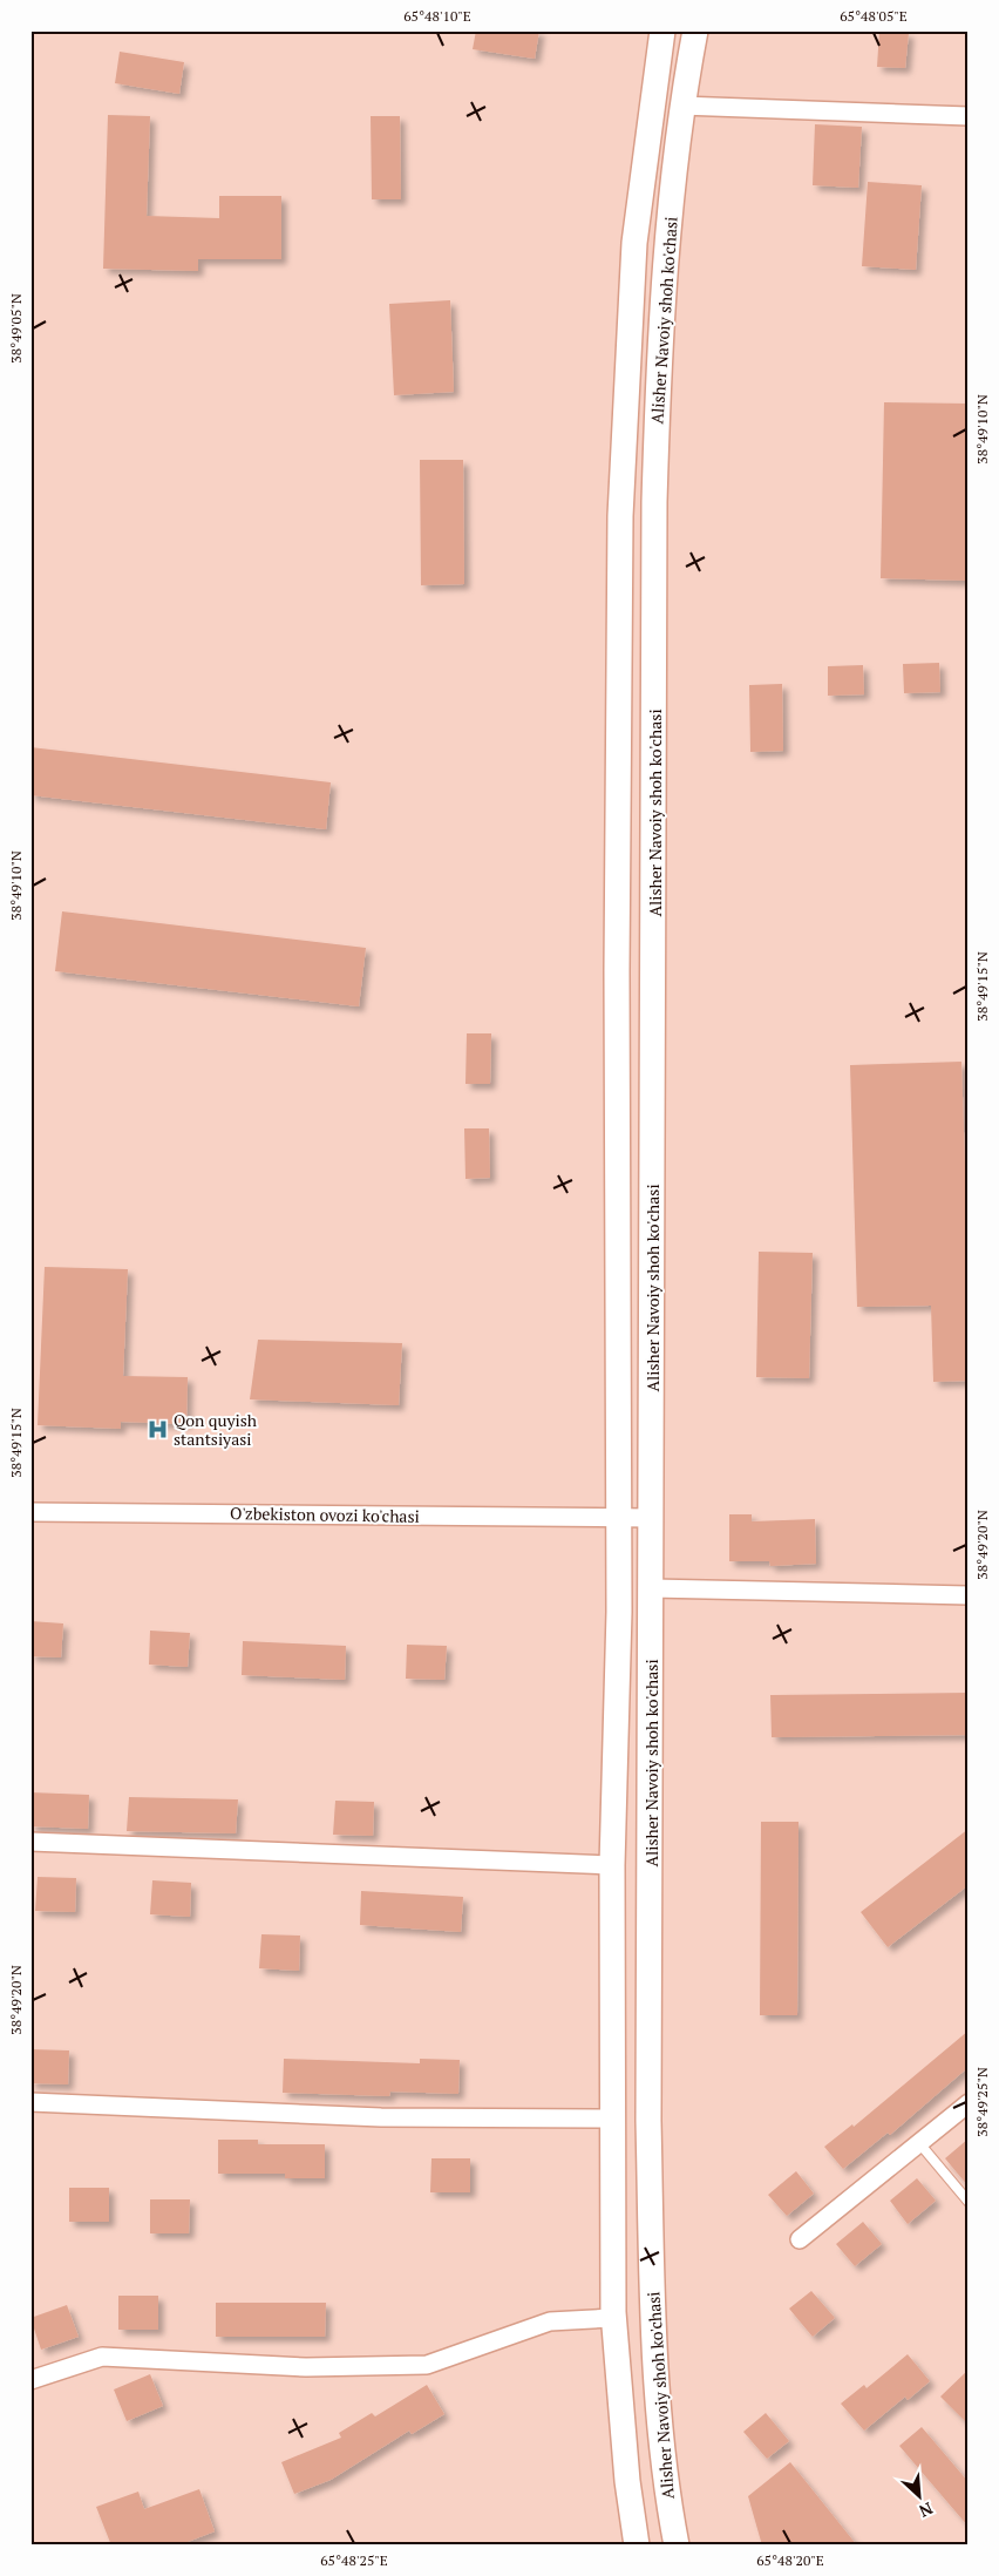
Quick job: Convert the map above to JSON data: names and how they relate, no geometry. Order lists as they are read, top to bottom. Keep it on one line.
{"streets":{"main road":["Alisher Navoiy shoh ko'chasi"],"street":["O'zbekiston ovozi ko'chasi"]},"crossings":[["Alisher Navoiy shoh ko'chasi","O'zbekiston ovozi ko'chasi"]],"places":{"hospital":["Qon quyish stantsiyasi"]},"north":"bottom right","coordinates":["65°48'10\"E","65°48'05\"E","38°49'05\"N","38°49'10\"N","38°49'15\"N","38°49'20\"N","38°49'25\"N","65°48'25\"E","65°48'20\"E"]}
